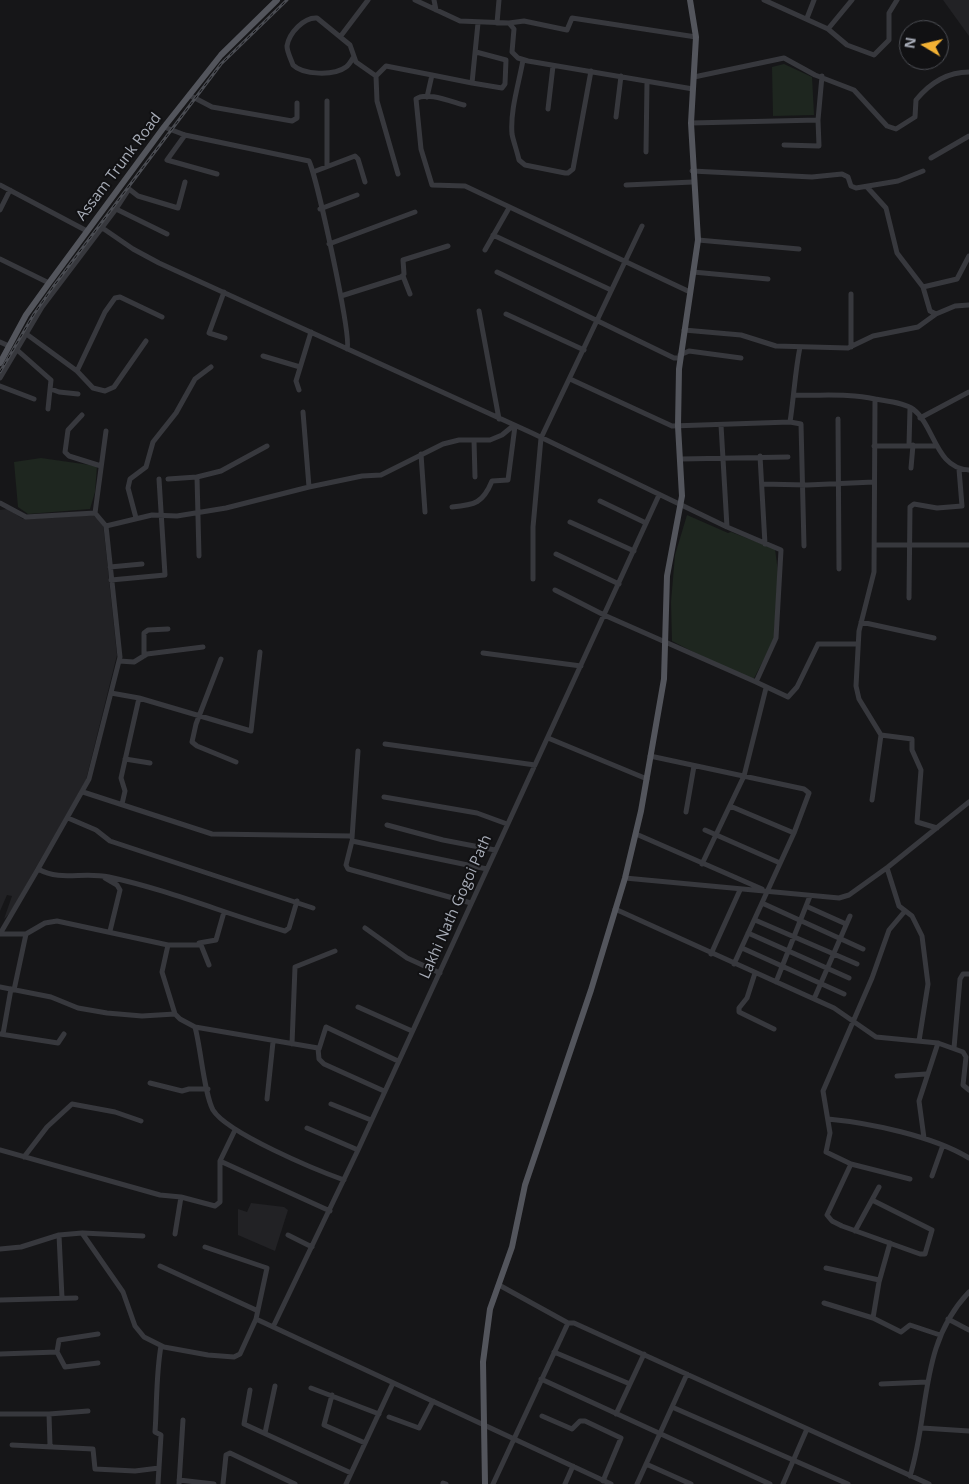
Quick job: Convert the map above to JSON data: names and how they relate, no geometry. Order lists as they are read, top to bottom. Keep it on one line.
{"streets":{"main road":["Assam Trunk Road"],"street":["Lakhi Nath Gogoi Path"]},"north":"left"}
